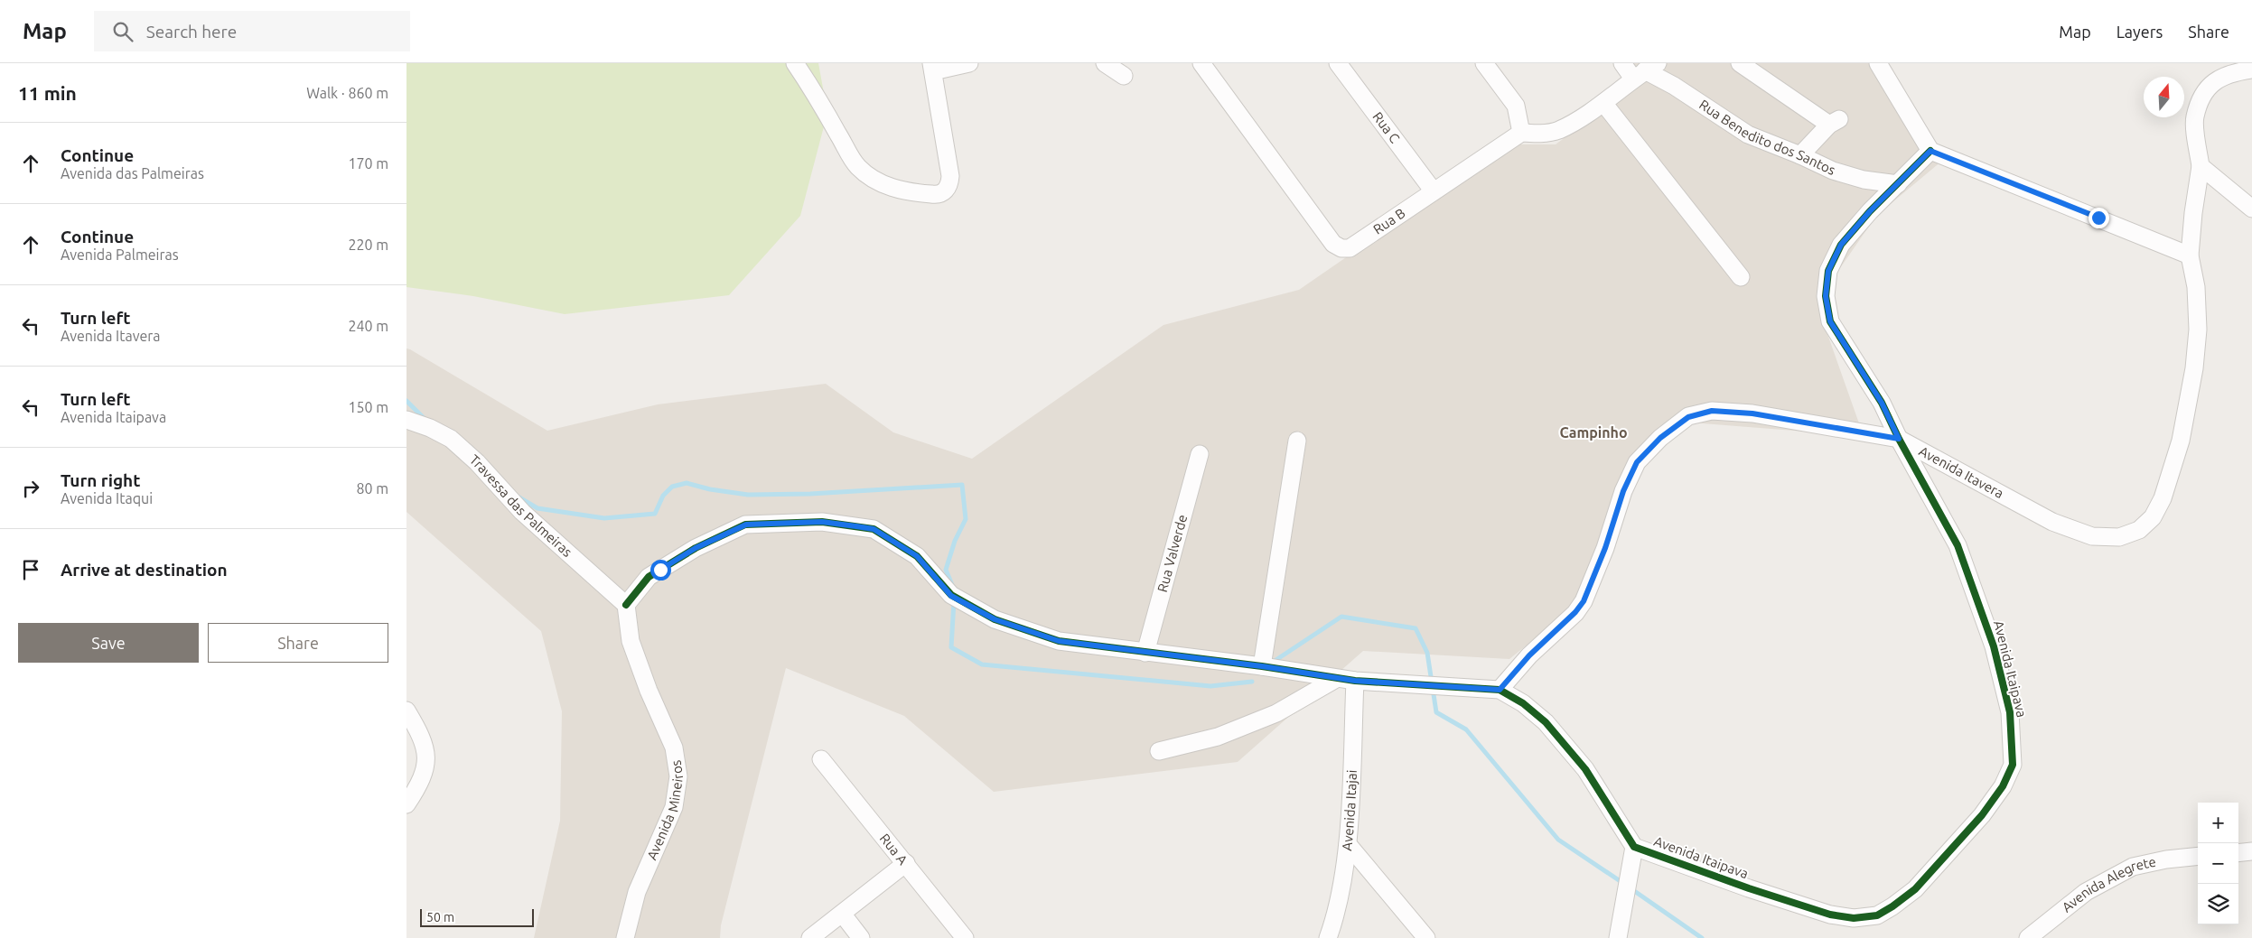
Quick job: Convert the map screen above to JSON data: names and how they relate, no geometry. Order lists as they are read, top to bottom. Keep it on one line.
{"streets":{"street":["Rua C","Rua Benedito dos Santos","Rua B","Avenida Itavera","Travessa das Palmeiras","Rua Valverde","Avenida Itaipava","Avenida Mineiros","Avenida Itajai","Rua A","Avenida Alegrete"]},"crossings":[["Rua C","Rua B"],["Rua Benedito dos Santos","Avenida Itaipava"],["Avenida Itavera","Avenida Itaipava"],["Travessa das Palmeiras","Avenida Mineiros"]],"districts":["Campinho"],"scale_bar":"50 m","north":"top","page":{"header":"Map","search":"Search here","nav":["Map","Layers","Share"],"heading":["11 min","Walk · 860 m"],"list":[["Continue","Avenida das Palmeiras","170 m"],["Continue","Avenida Palmeiras","220 m"],["Turn left","Avenida Itavera","240 m"],["Turn left","Avenida Itaipava","150 m"],["Turn right","Avenida Itaqui","80 m"],"Arrive at destination"],"buttons":["Save","Share"],"map_buttons":["+","−"],"scale":"50 m"}}
